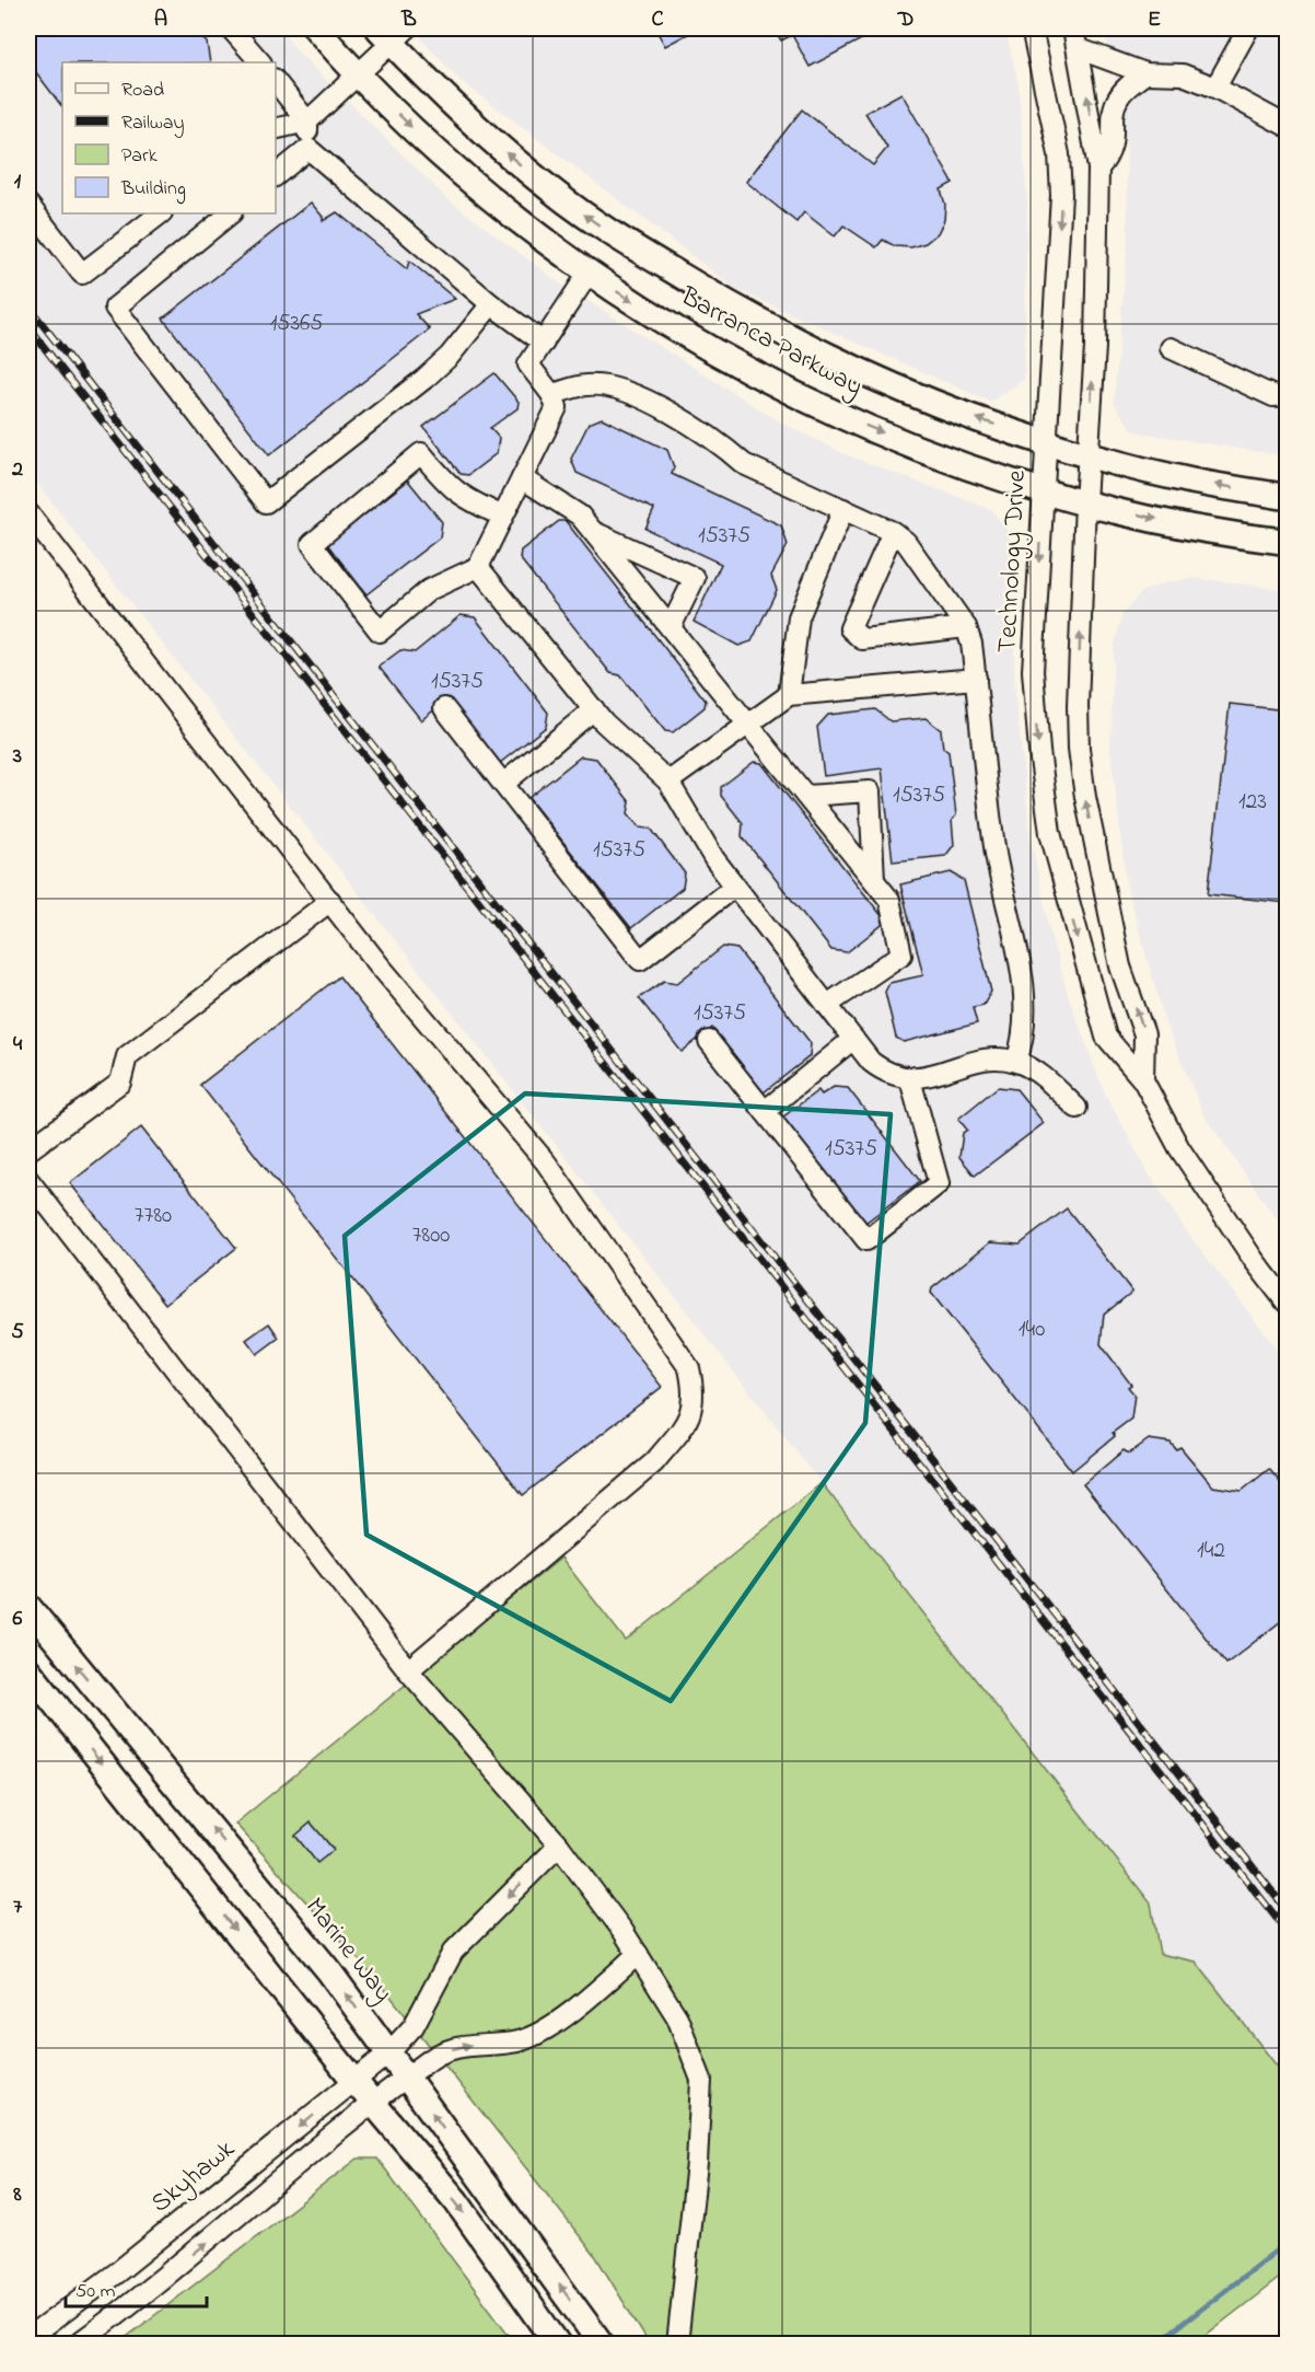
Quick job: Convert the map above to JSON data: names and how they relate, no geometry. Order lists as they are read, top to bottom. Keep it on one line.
{"streets":{"main road":["Barranca Parkway","Marine Way"],"street":["Technology Drive","Skyhawk"]},"crossings":[["Barranca Parkway","Technology Drive"],["Marine Way","Skyhawk"]],"house_numbers":["15365","15375","15375","15375","123","15375","15375","15375","7780","7800","140","142"],"legend":["Road","Railway","Park","Building"],"scale_bar":"50 m","grid":{"columns":["A","B","C","D","E"],"rows":["1","2","3","4","5","6","7","8"]}}
